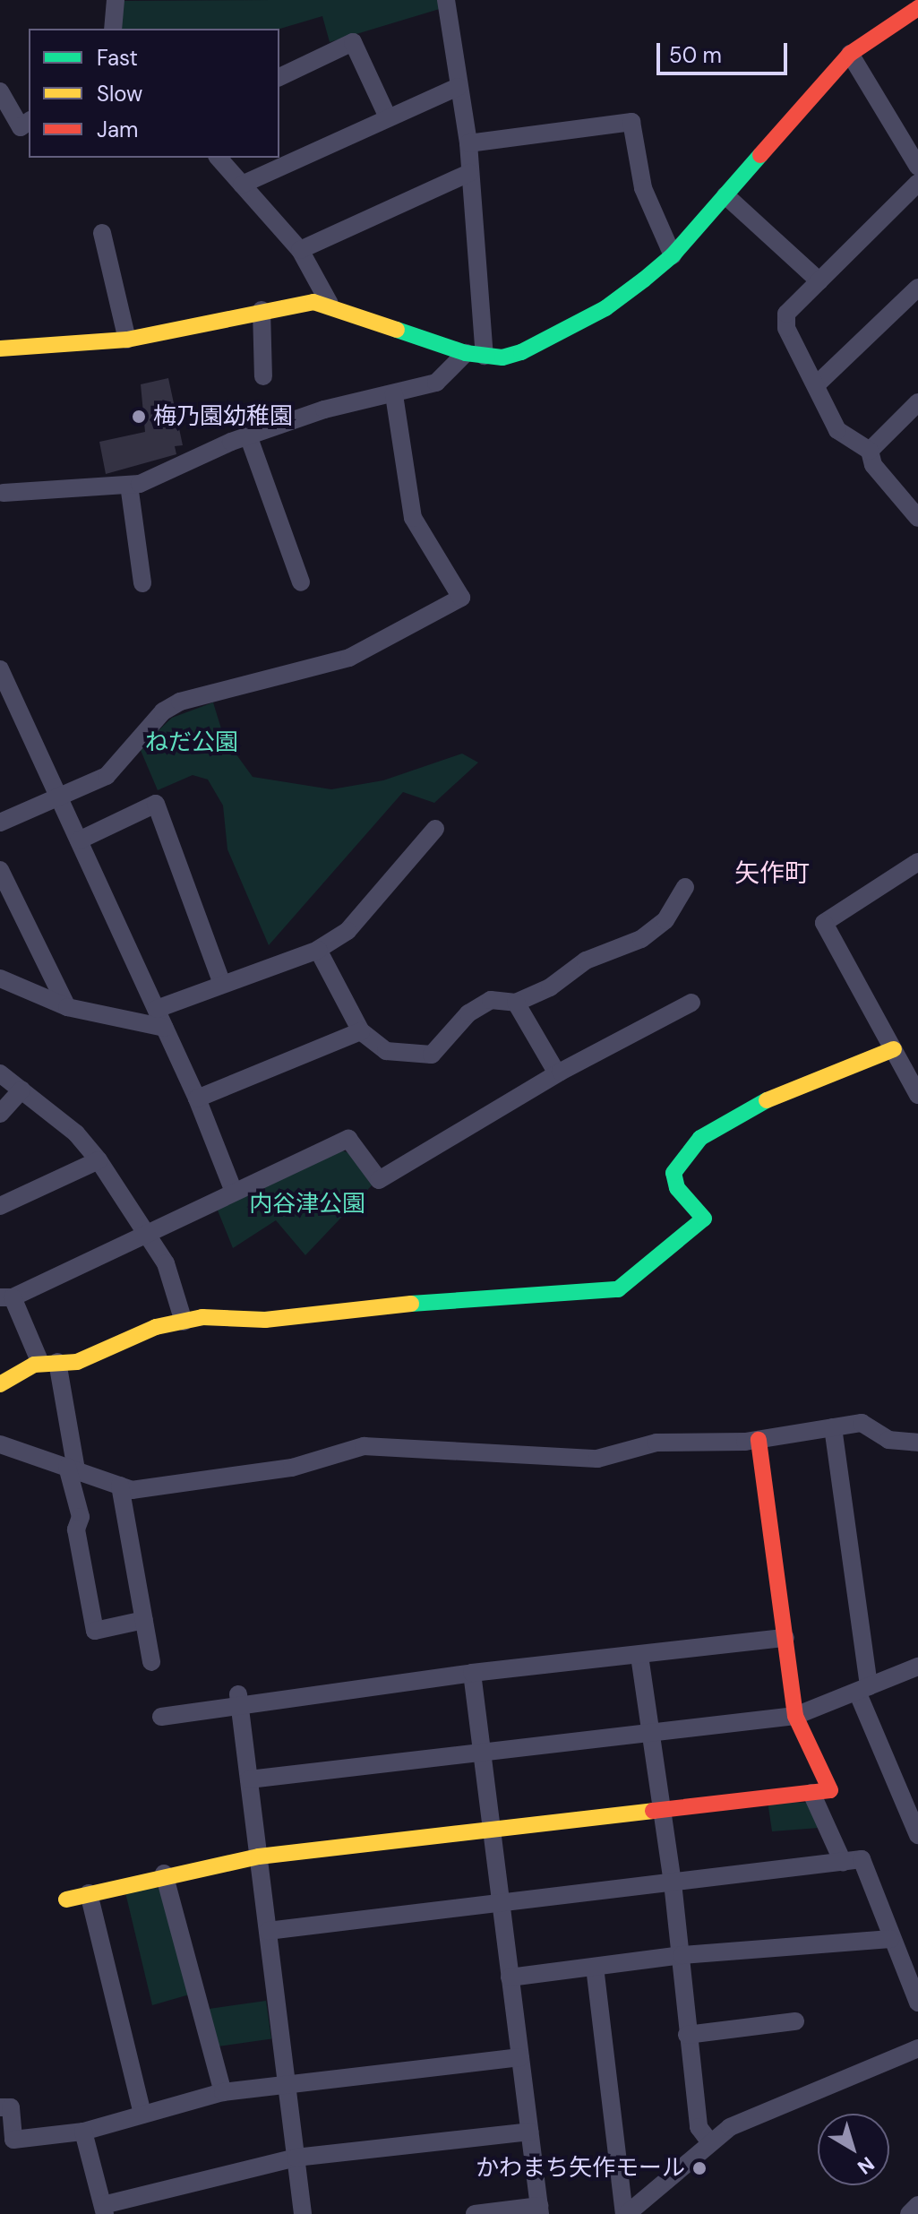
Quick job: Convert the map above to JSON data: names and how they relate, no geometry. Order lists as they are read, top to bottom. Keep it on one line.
{"districts":["矢作町"],"parks":["ねだ公園","内谷津公園"],"places":["梅乃園幼稚園","かわまち矢作モール"],"legend":["Fast","Slow","Jam"],"scale_bar":"50 m","north":"bottom right"}
